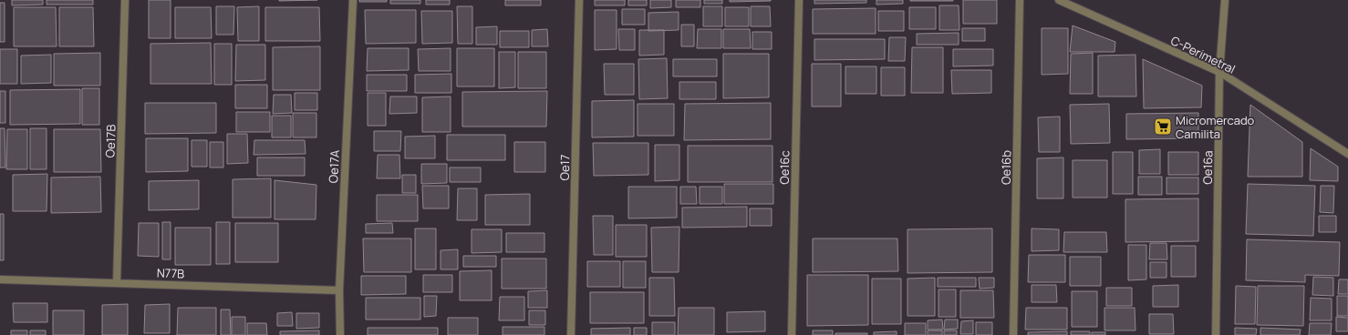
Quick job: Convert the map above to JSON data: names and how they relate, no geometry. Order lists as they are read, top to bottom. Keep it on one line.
{"streets":{"street":["C-Perimetral","Oe17B","Oe17A","Oe17","Oe16c","Oe16b","Oe16a","N77B"]},"crossings":[["C-Perimetral","Oe16a"],["Oe17B","N77B"],["Oe17A","N77B"]],"places":{"supermarket":["Micromercado Camilita"]}}
